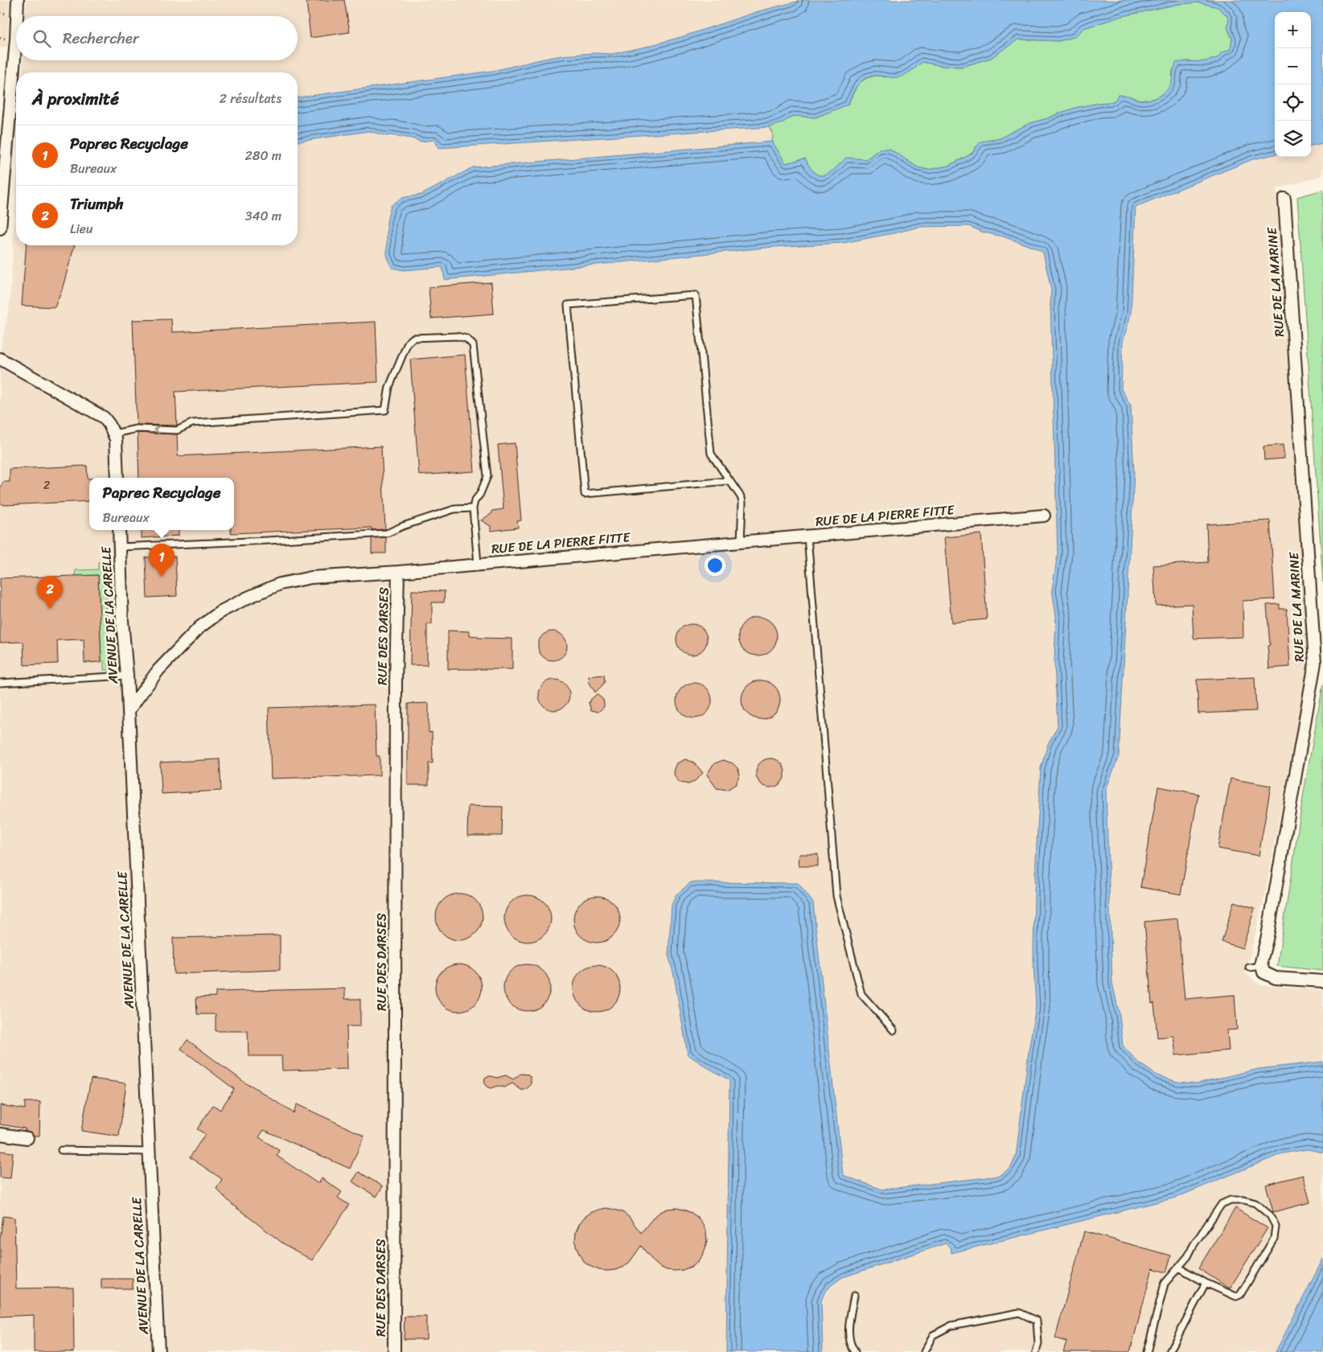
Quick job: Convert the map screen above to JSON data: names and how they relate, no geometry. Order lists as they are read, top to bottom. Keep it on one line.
{"streets":{"street":["RUE DE LA MARINE","RUE DE LA PIERRE FITTE","AVENUE DE LA CARELLE","RUE DES DARSES"]},"crossings":[["RUE DE LA PIERRE FITTE","AVENUE DE LA CARELLE"],["RUE DE LA PIERRE FITTE","RUE DES DARSES"]],"house_numbers":["2"],"page":{"map_buttons":["+","−"],"search":"Rechercher","heading":["À proximité","2 résultats"],"list":[{"mark":"1","name":"Paprec Recyclage","note":"Bureaux","value":"280 m"},{"mark":"2","name":"Triumph","note":"Lieu","value":"340 m"}],"popup":["Paprec Recyclage","Bureaux"],"pins":["1","2"]}}
